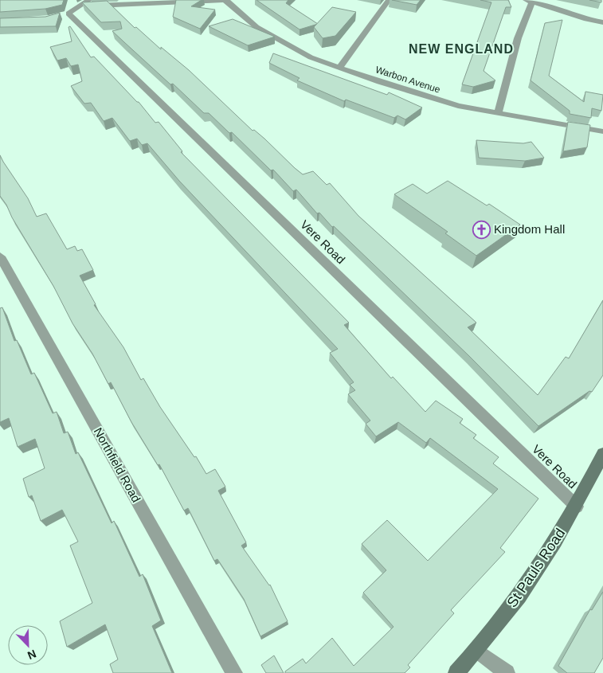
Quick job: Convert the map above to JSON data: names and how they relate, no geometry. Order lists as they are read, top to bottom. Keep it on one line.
{"streets":{"street":["Warbon Avenue","Vere Road","Northfield Road","St Pauls Road"]},"crossings":[["Vere Road","St Pauls Road"]],"districts":["NEW ENGLAND"],"places":{"church":["Kingdom Hall"]},"north":"bottom right"}
